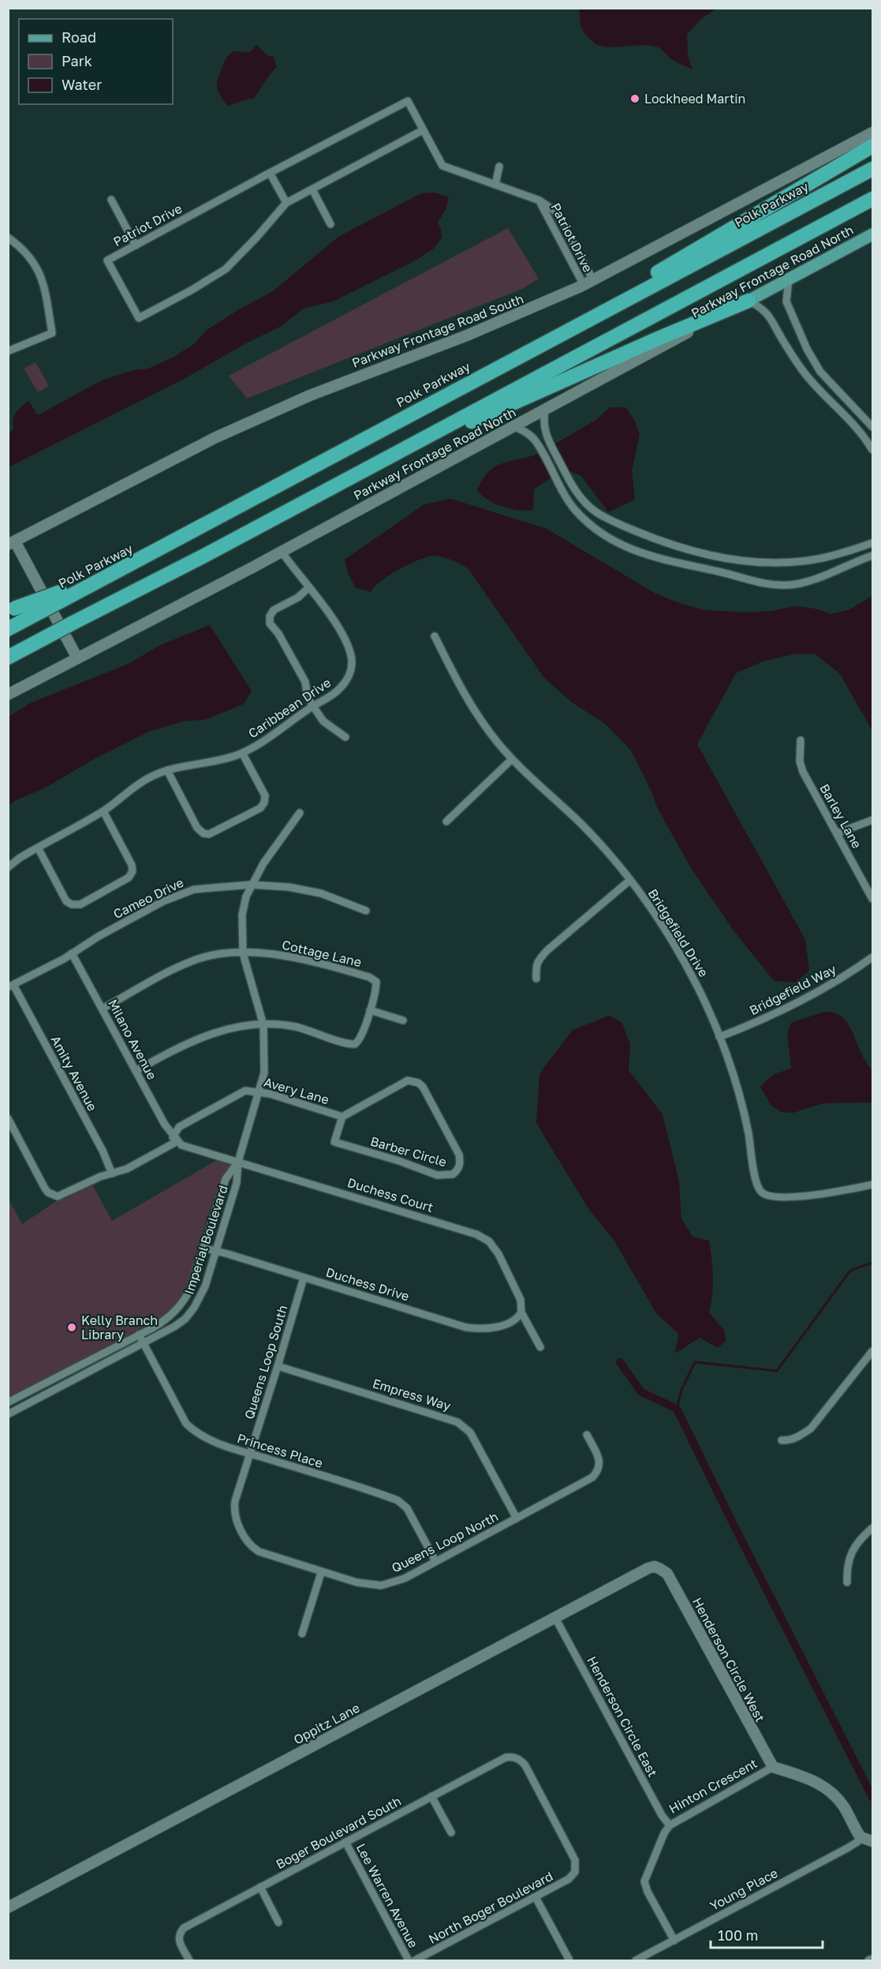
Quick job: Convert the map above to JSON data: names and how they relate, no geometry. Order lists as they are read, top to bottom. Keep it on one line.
{"streets":{"highway":["Polk Parkway"],"main road":["Parkway Frontage Road North","Parkway Frontage Road South","Henderson Circle West","Oppitz Lane","Hinton Crescent"],"street":["Patriot Drive","Caribbean Drive","Barley Lane","Cameo Drive","Bridgefield Drive","Cottage Lane","Bridgefield Way","Milano Avenue","Amity Avenue","Avery Lane","Barber Circle","Duchess Court","Imperial Boulevard","Duchess Drive","Queens Loop South","Empress Way","Princess Place","Queens Loop North","Henderson Circle East","Boger Boulevard South","Young Place","Lee Warren Avenue","North Boger Boulevard"]},"crossings":[["Patriot Drive","Parkway Frontage Road South"],["Parkway Frontage Road North","Caribbean Drive"],["Cameo Drive","Milano Avenue"],["Cameo Drive","Amity Avenue"],["Cameo Drive","Imperial Boulevard"],["Bridgefield Drive","Bridgefield Way"],["Cottage Lane","Milano Avenue"],["Cottage Lane","Imperial Boulevard"],["Milano Avenue","Avery Lane"],["Milano Avenue","Duchess Court"],["Avery Lane","Barber Circle"],["Avery Lane","Duchess Court"],["Avery Lane","Imperial Boulevard"],["Duchess Court","Imperial Boulevard"],["Duchess Court","Duchess Drive"],["Imperial Boulevard","Duchess Drive"],["Imperial Boulevard","Princess Place"],["Duchess Drive","Queens Loop South"],["Queens Loop South","Empress Way"],["Queens Loop South","Princess Place"],["Queens Loop South","Queens Loop North"],["Empress Way","Queens Loop North"],["Princess Place","Queens Loop North"],["Henderson Circle West","Oppitz Lane"],["Henderson Circle West","Hinton Crescent"],["Henderson Circle East","Oppitz Lane"],["Henderson Circle East","Hinton Crescent"],["Hinton Crescent","Young Place"],["Boger Boulevard South","Lee Warren Avenue"],["Boger Boulevard South","North Boger Boulevard"]],"places":["Lockheed Martin","Kelly Branch Library"],"legend":["Road","Park","Water"],"scale_bar":"100 m"}
